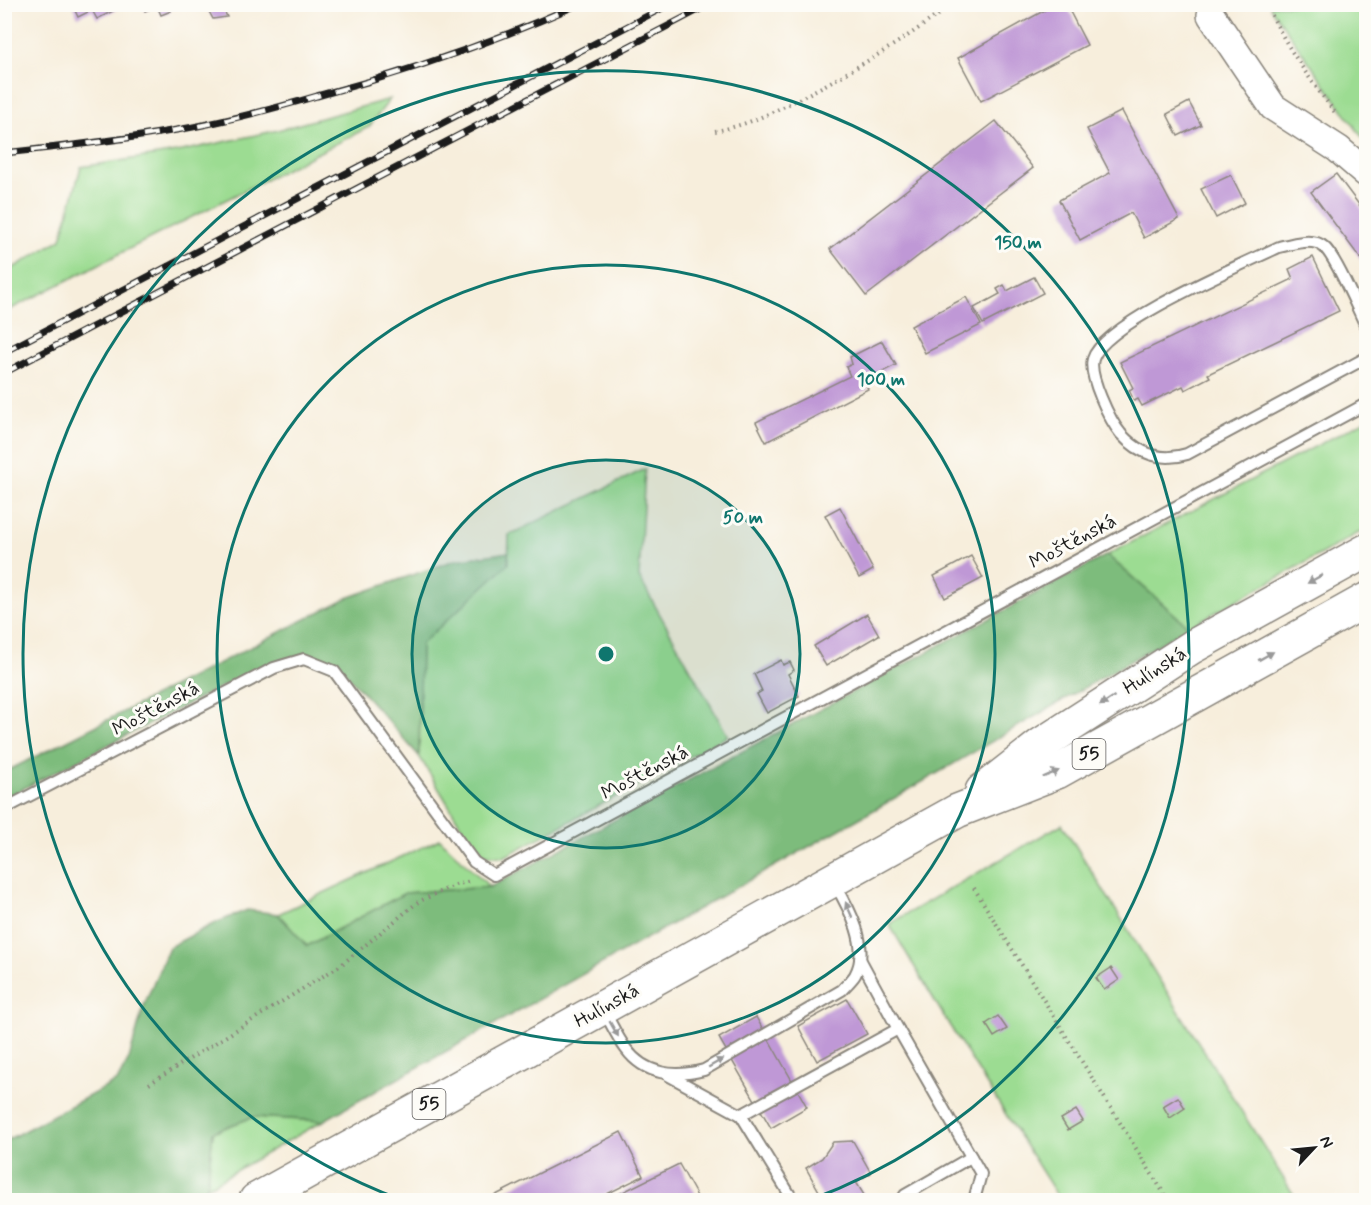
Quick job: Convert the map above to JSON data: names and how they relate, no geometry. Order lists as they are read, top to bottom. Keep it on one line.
{"streets":{"main road":["Hulínská","55"],"lane":["Moštěnská"]},"north":"top right","rings":["150 m","100 m","50 m"]}
